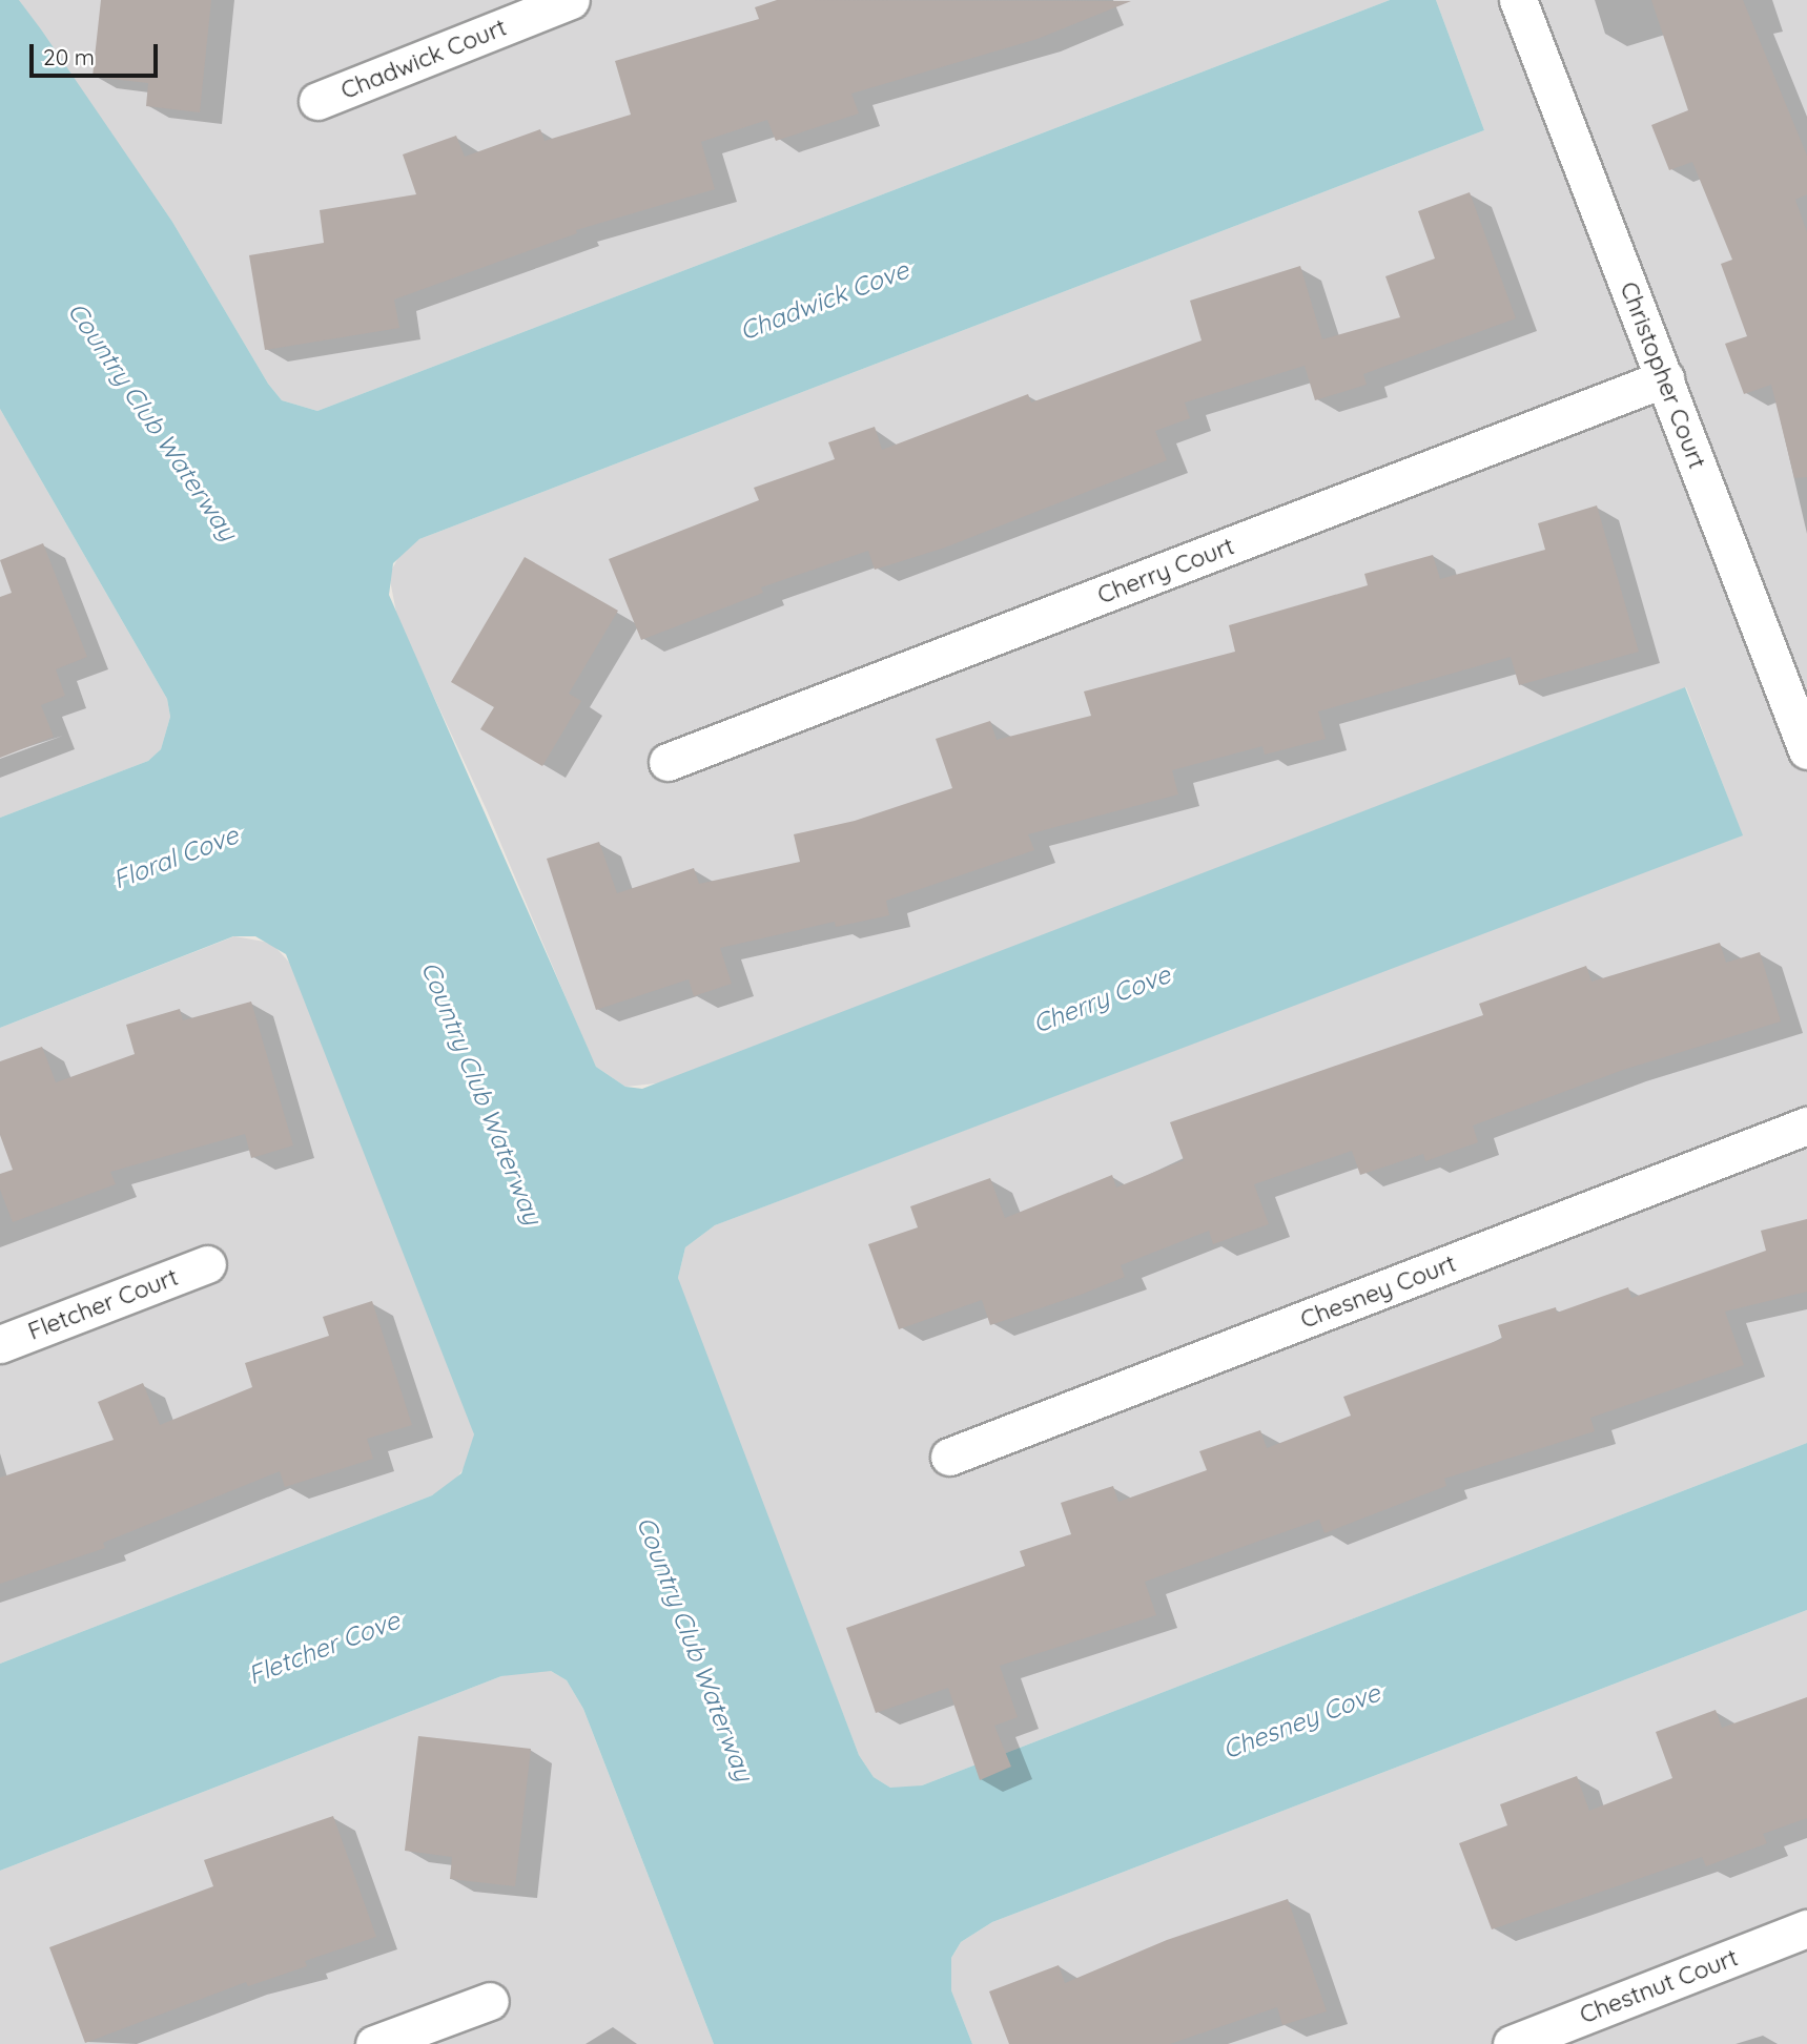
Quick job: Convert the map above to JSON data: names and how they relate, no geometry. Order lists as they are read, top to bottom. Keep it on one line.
{"streets":{"street":["Chadwick Court","Christopher Court","Cherry Court","Chesney Court","Fletcher Court","Chestnut Court"]},"crossings":[["Christopher Court","Cherry Court"]],"water":["Chadwick Cove","Country Club Waterway","Floral Cove","Cherry Cove","Fletcher Cove","Chesney Cove"],"scale_bar":"20 m"}
